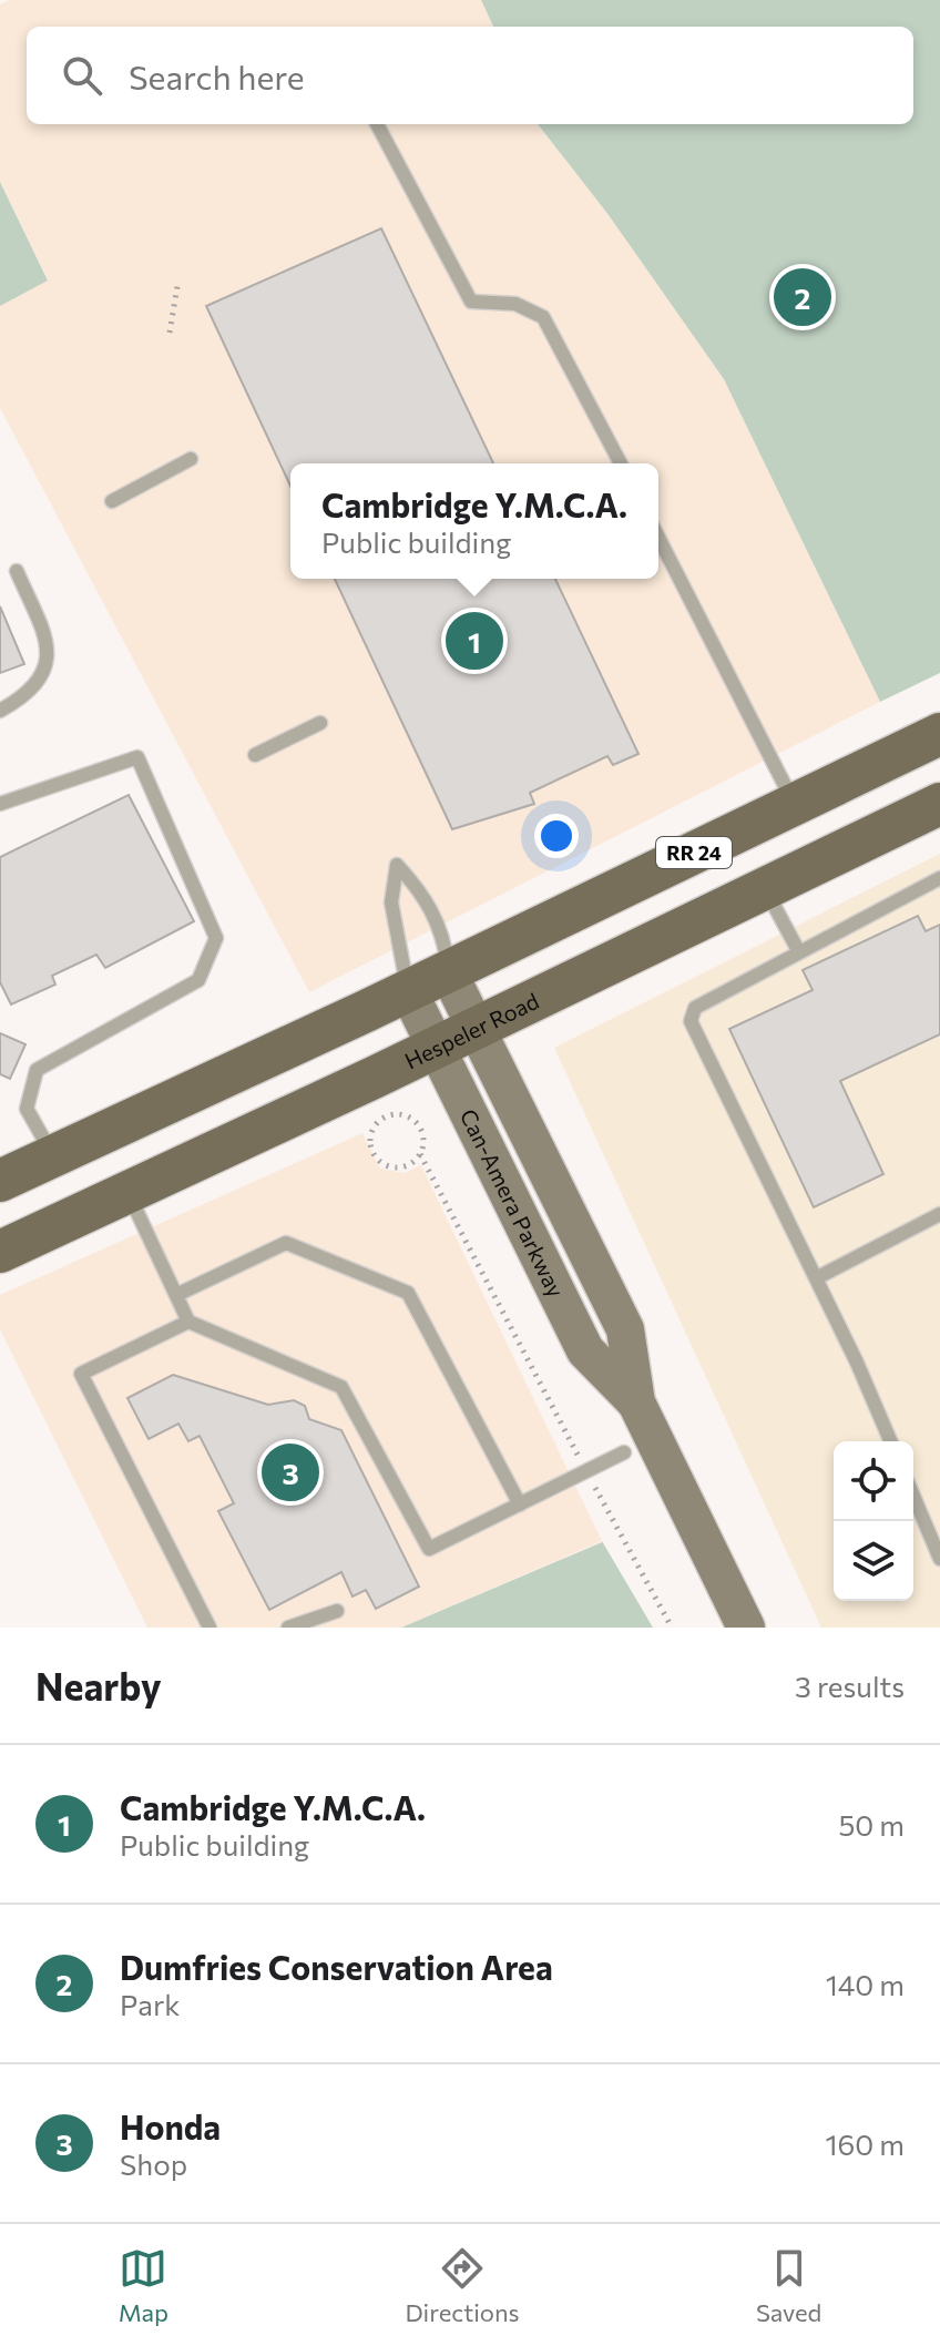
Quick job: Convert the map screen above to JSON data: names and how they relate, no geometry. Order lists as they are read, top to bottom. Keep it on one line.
{"streets":{"main road":["RR 24","Hespeler Road","Can-Amera Parkway"]},"crossings":[["RR 24","Can-Amera Parkway"],["Hespeler Road","Can-Amera Parkway"]],"page":{"search":"Search here","pins":["2","1","3"],"popup":["Cambridge Y.M.C.A.","Public building"],"heading":["Nearby","3 results"],"list":[{"mark":"1","name":"Cambridge Y.M.C.A.","note":"Public building","value":"50 m"},{"mark":"2","name":"Dumfries Conservation Area","note":"Park","value":"140 m"},{"mark":"3","name":"Honda","note":"Shop","value":"160 m"}],"nav":["Map","Directions","Saved"]}}
